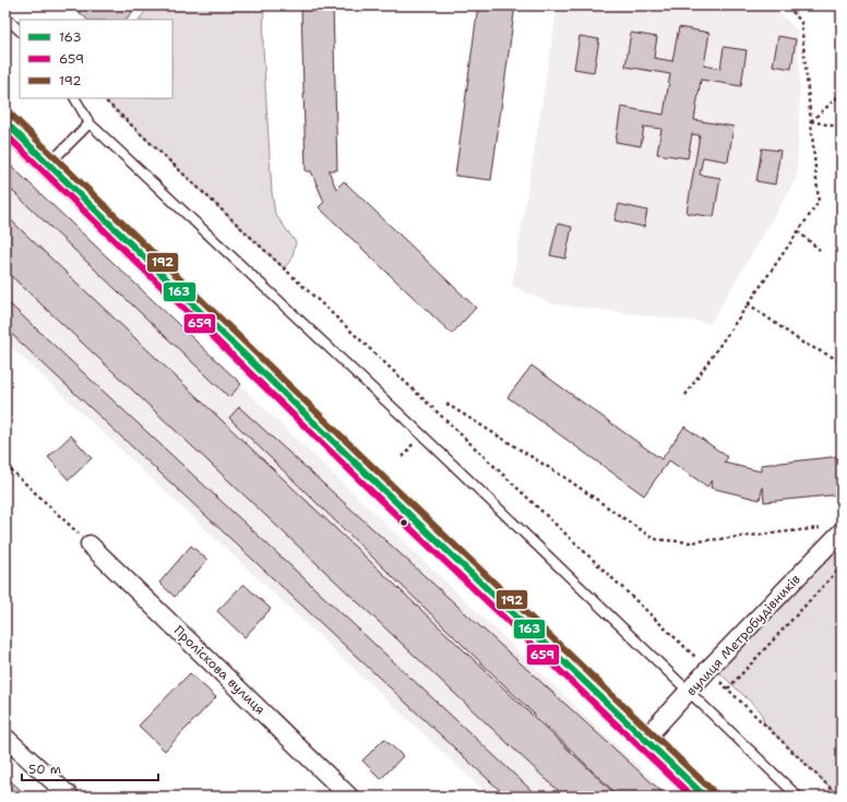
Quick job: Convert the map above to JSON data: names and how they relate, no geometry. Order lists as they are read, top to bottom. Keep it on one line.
{"streets":{"street":["вулиця Метробудівників","Проліскова вулиця"]},"lines":["transit line 192","transit line 163","transit line 659"],"legend":["163","659","192"],"scale_bar":"50 m"}
